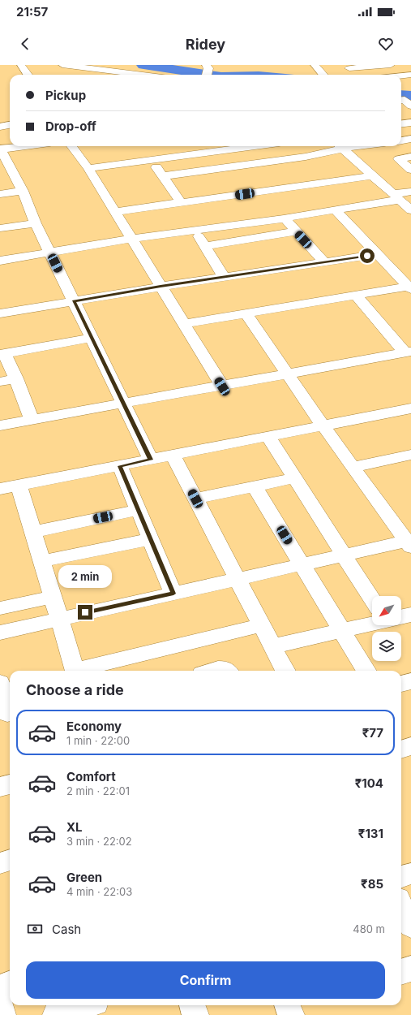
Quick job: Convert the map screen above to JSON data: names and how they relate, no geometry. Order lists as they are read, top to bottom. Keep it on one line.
{"north":"bottom left","page":{"status":"21:57","header":"Ridey","banner":["Pickup","Drop-off"],"bubble":"2 min","heading":"Choose a ride","list":[{"name":"Economy","note":"1 min · 22:00","value":"₹77"},{"name":"Comfort","note":"2 min · 22:01","value":"₹104"},{"name":"XL","note":"3 min · 22:02","value":"₹131"},{"name":"Green","note":"4 min · 22:03","value":"₹85"}],"pay":["Cash","480 m"],"buttons":"Confirm"}}
